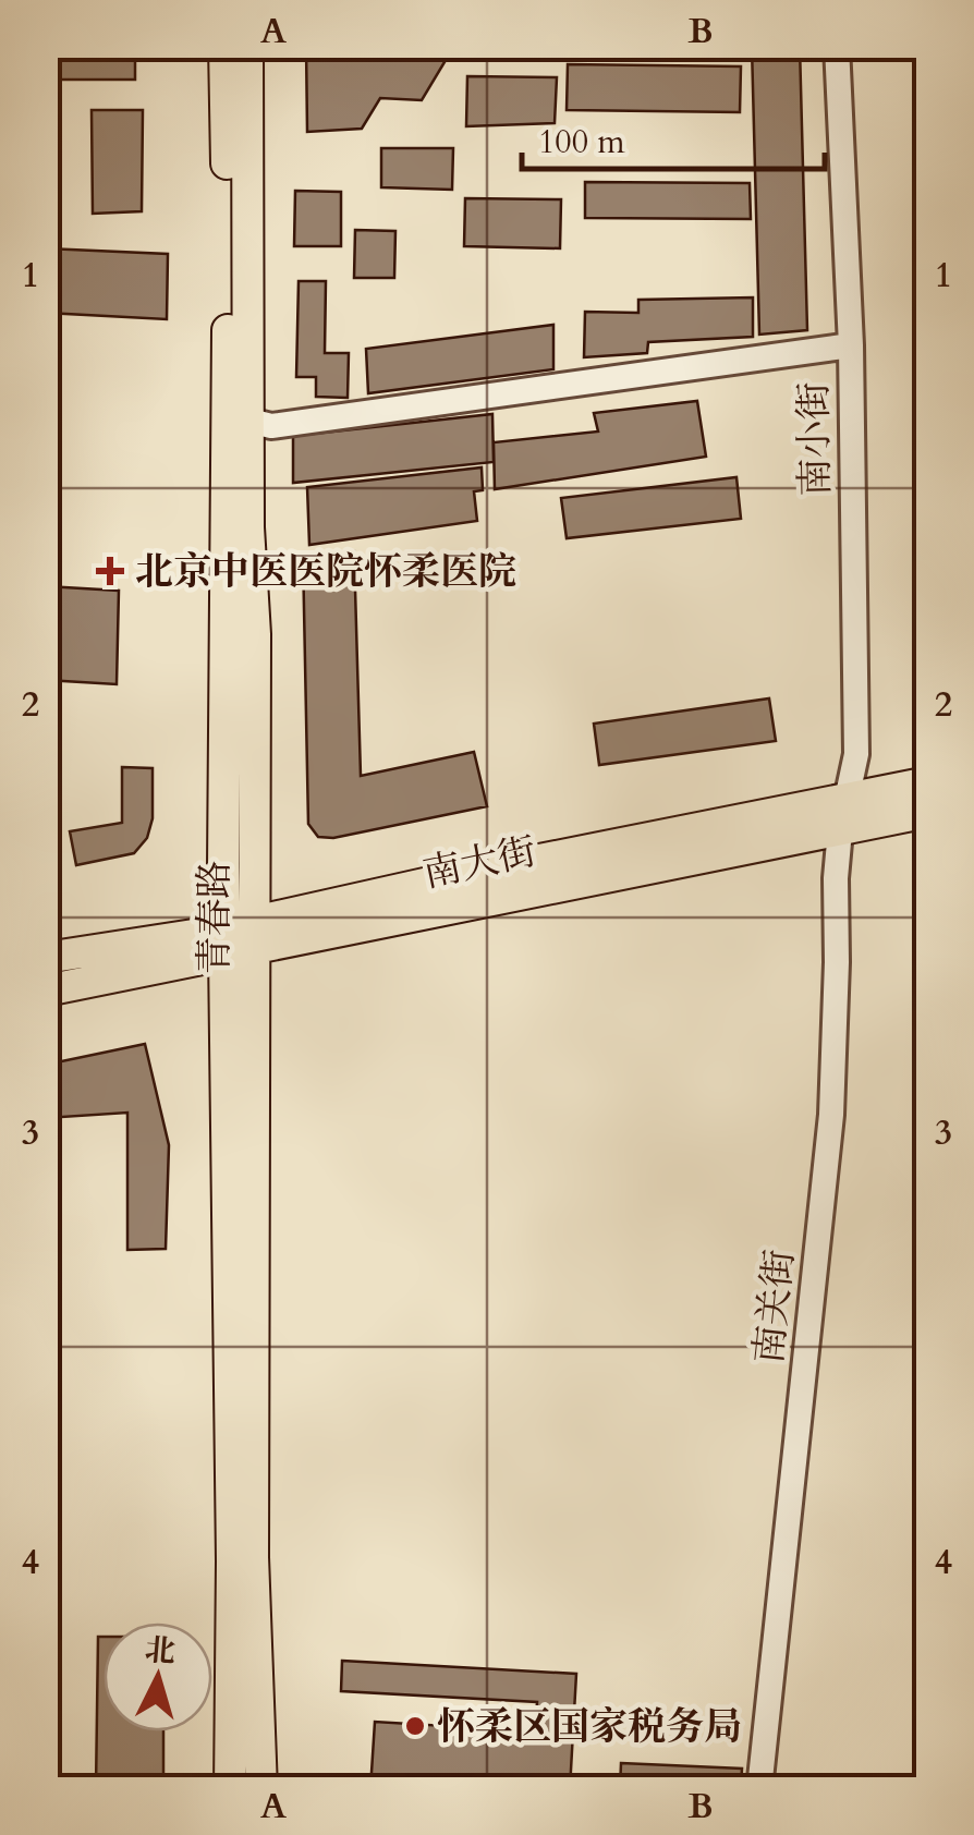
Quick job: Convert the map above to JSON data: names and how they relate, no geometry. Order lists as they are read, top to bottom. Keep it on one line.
{"streets":{"main road":["南大街","青春路"],"street":["南小街","南关街"]},"crossings":[["南小街","南大街"],["南小街","南关街"],["南大街","青春路"],["南大街","南关街"]],"places":{"health":["北京中医医院怀柔医院"],"other":["怀柔区国家税务局"]},"scale_bar":"100 m","north":"top","grid":{"columns":["A","B"],"rows":["1","2","3","4"]}}
